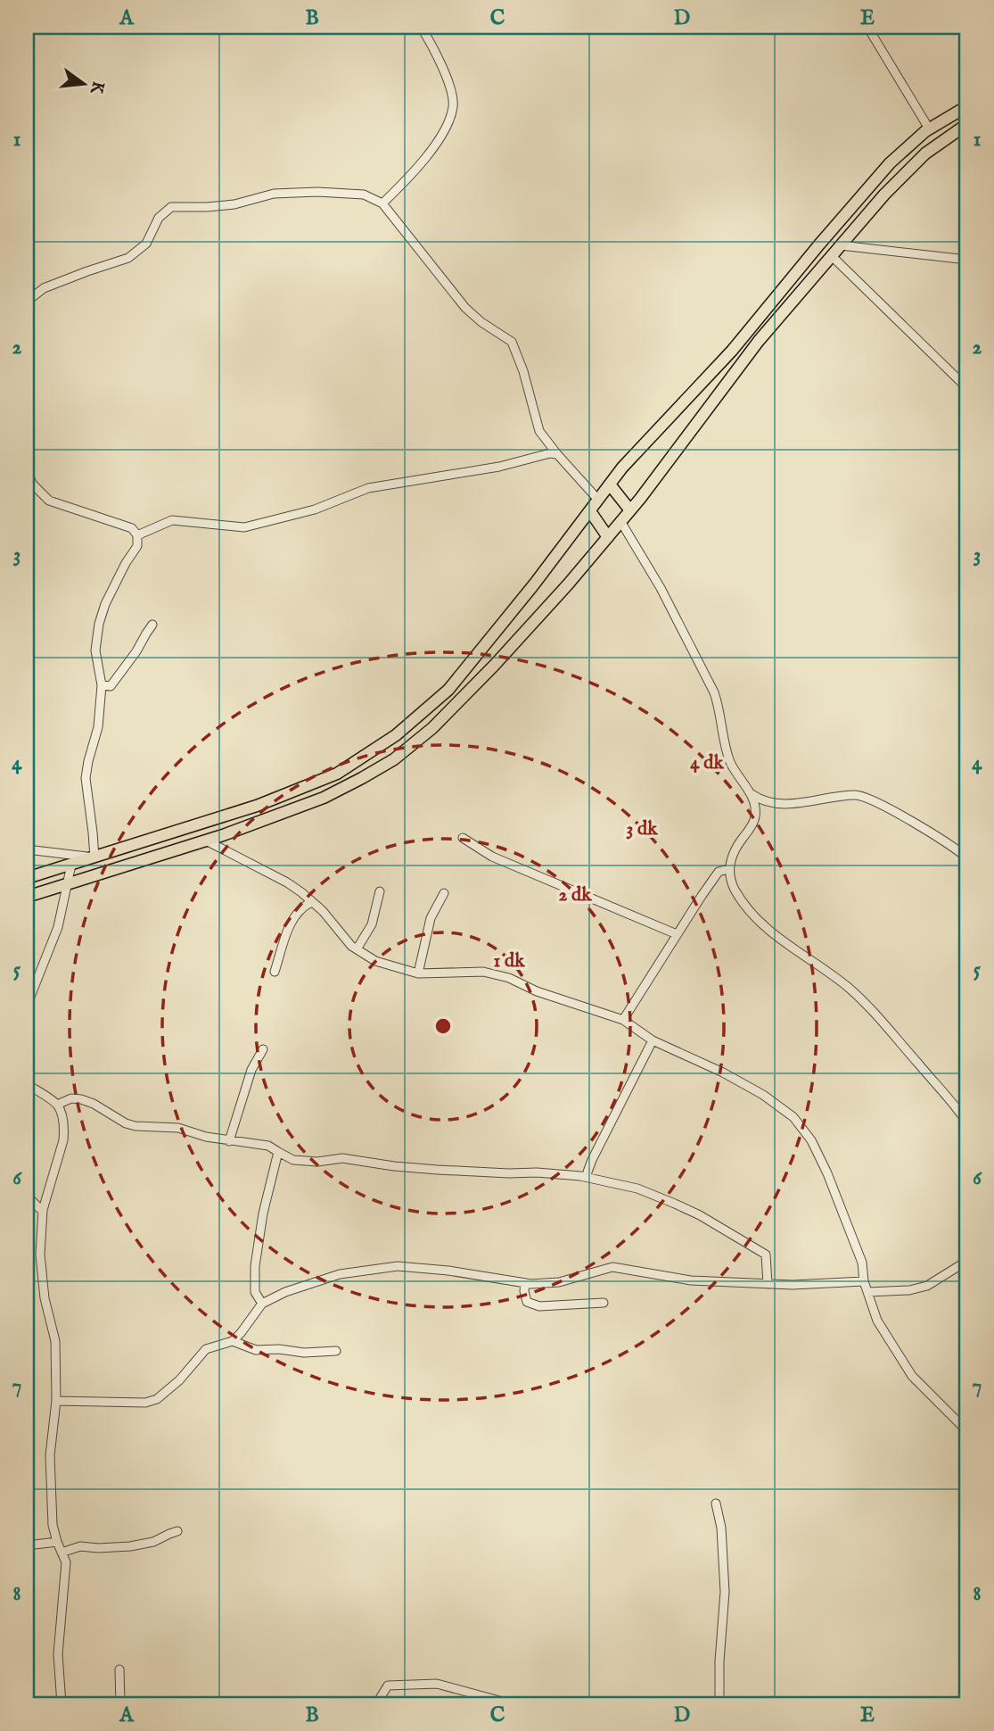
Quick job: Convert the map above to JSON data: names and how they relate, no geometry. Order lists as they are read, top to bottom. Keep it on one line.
{"north":"right","grid":{"columns":["A","B","C","D","E"],"rows":["1","2","3","4","5","6","7","8"]},"rings":["4 dk","3 dk","2 dk","1 dk"]}
